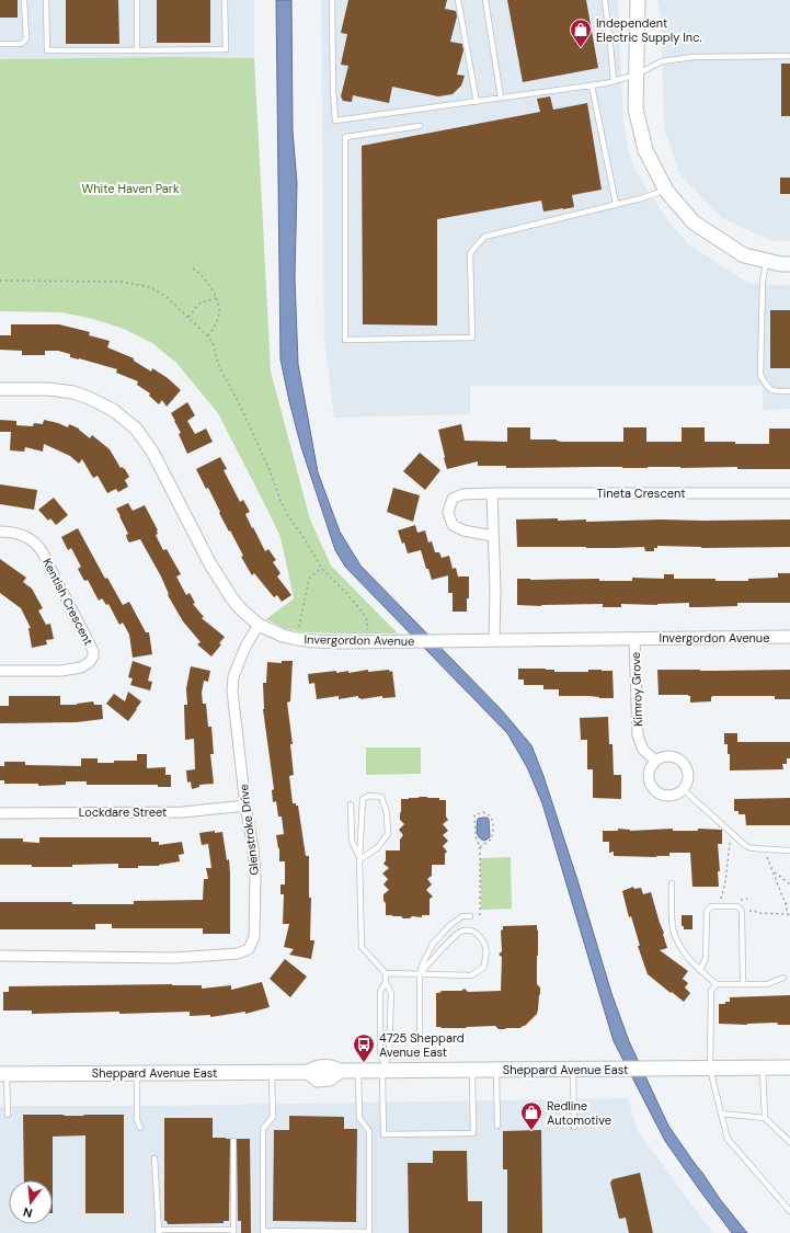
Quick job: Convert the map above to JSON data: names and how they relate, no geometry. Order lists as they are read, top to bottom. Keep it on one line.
{"streets":{"main road":["Sheppard Avenue East"],"street":["Tineta Crescent","Kentish Crescent","Invergordon Avenue","Kimroy Grove","Lockdare Street","Glenstroke Drive"]},"crossings":[["Invergordon Avenue","Kimroy Grove"],["Invergordon Avenue","Glenstroke Drive"],["Lockdare Street","Glenstroke Drive"]],"parks":["White Haven Park"],"places":{"shop":["Independent Electric Supply Inc.","Redline Automotive"],"bus stop":["4725 Sheppard Avenue East"]},"north":"bottom"}
